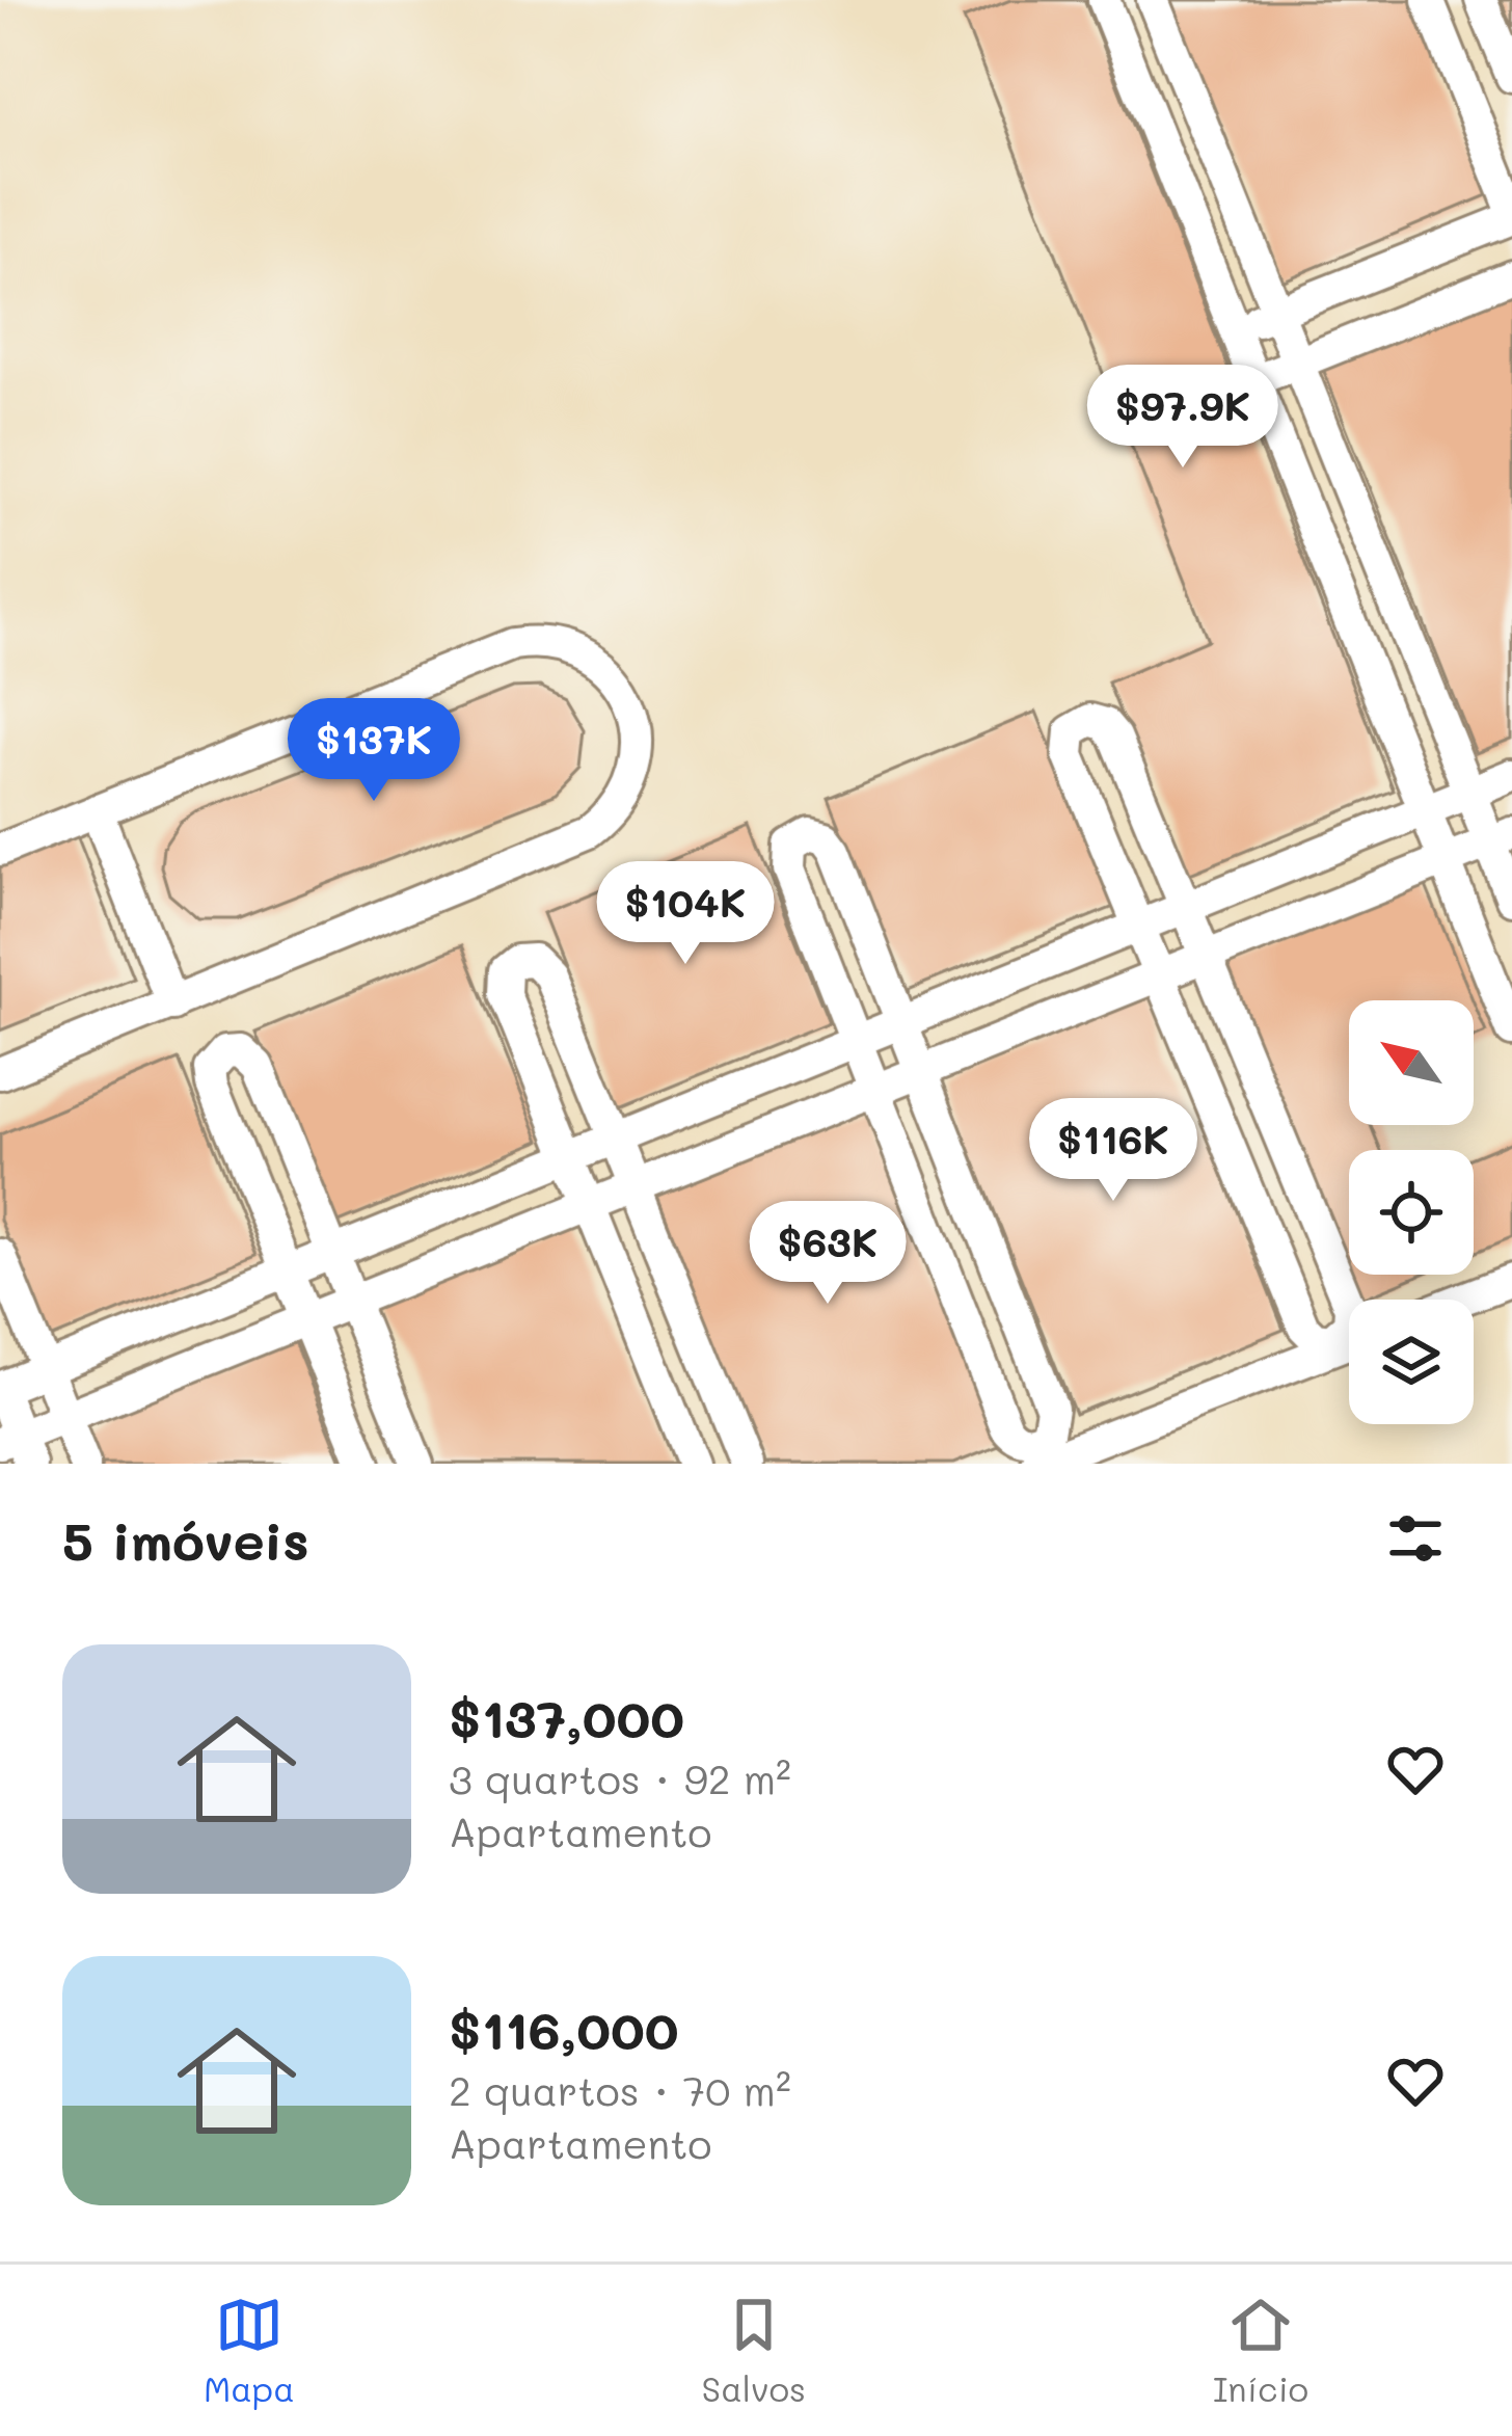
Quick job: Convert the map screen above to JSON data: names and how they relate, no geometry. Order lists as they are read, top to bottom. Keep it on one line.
{"north":"top left","page":{"price":["$97.9K","$137K","$104K","$116K","$63K"],"heading":"5 imóveis","list":[{"name":"$137,000","note":"3 quartos · 92 m² · Apartamento"},{"name":"$116,000","note":"2 quartos · 70 m² · Apartamento"}],"tabs":["Mapa","Salvos","Início"]}}
